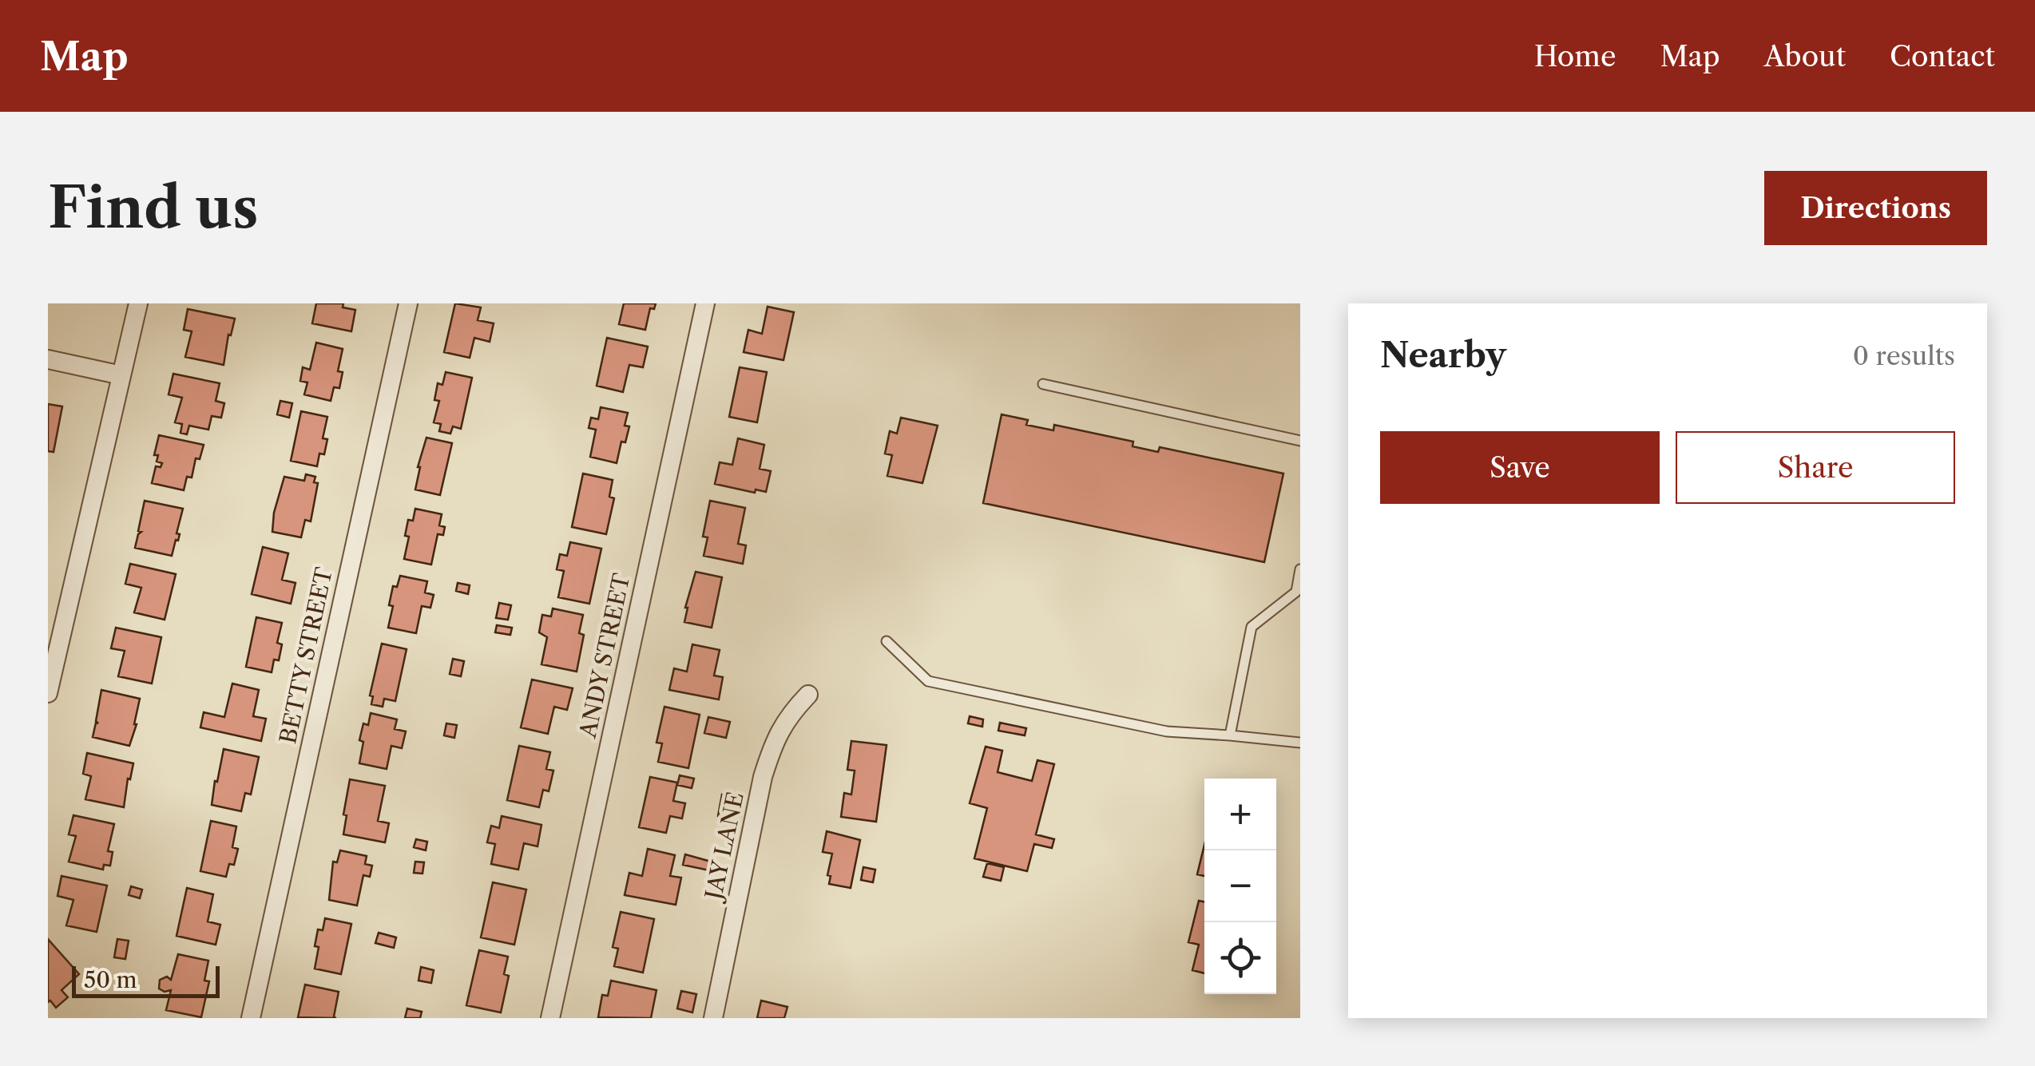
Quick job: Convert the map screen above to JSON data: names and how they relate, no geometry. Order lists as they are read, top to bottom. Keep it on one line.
{"streets":{"street":["BETTY STREET","ANDY STREET","JAY LANE"]},"scale_bar":"50 m","page":{"header":"Map","nav":["Home","Map","About","Contact"],"buttons":["Directions",["Save","Share"]],"title":"Find us","heading":["Nearby","0 results"],"map_buttons":["+","−"],"scale":"50 m"}}
